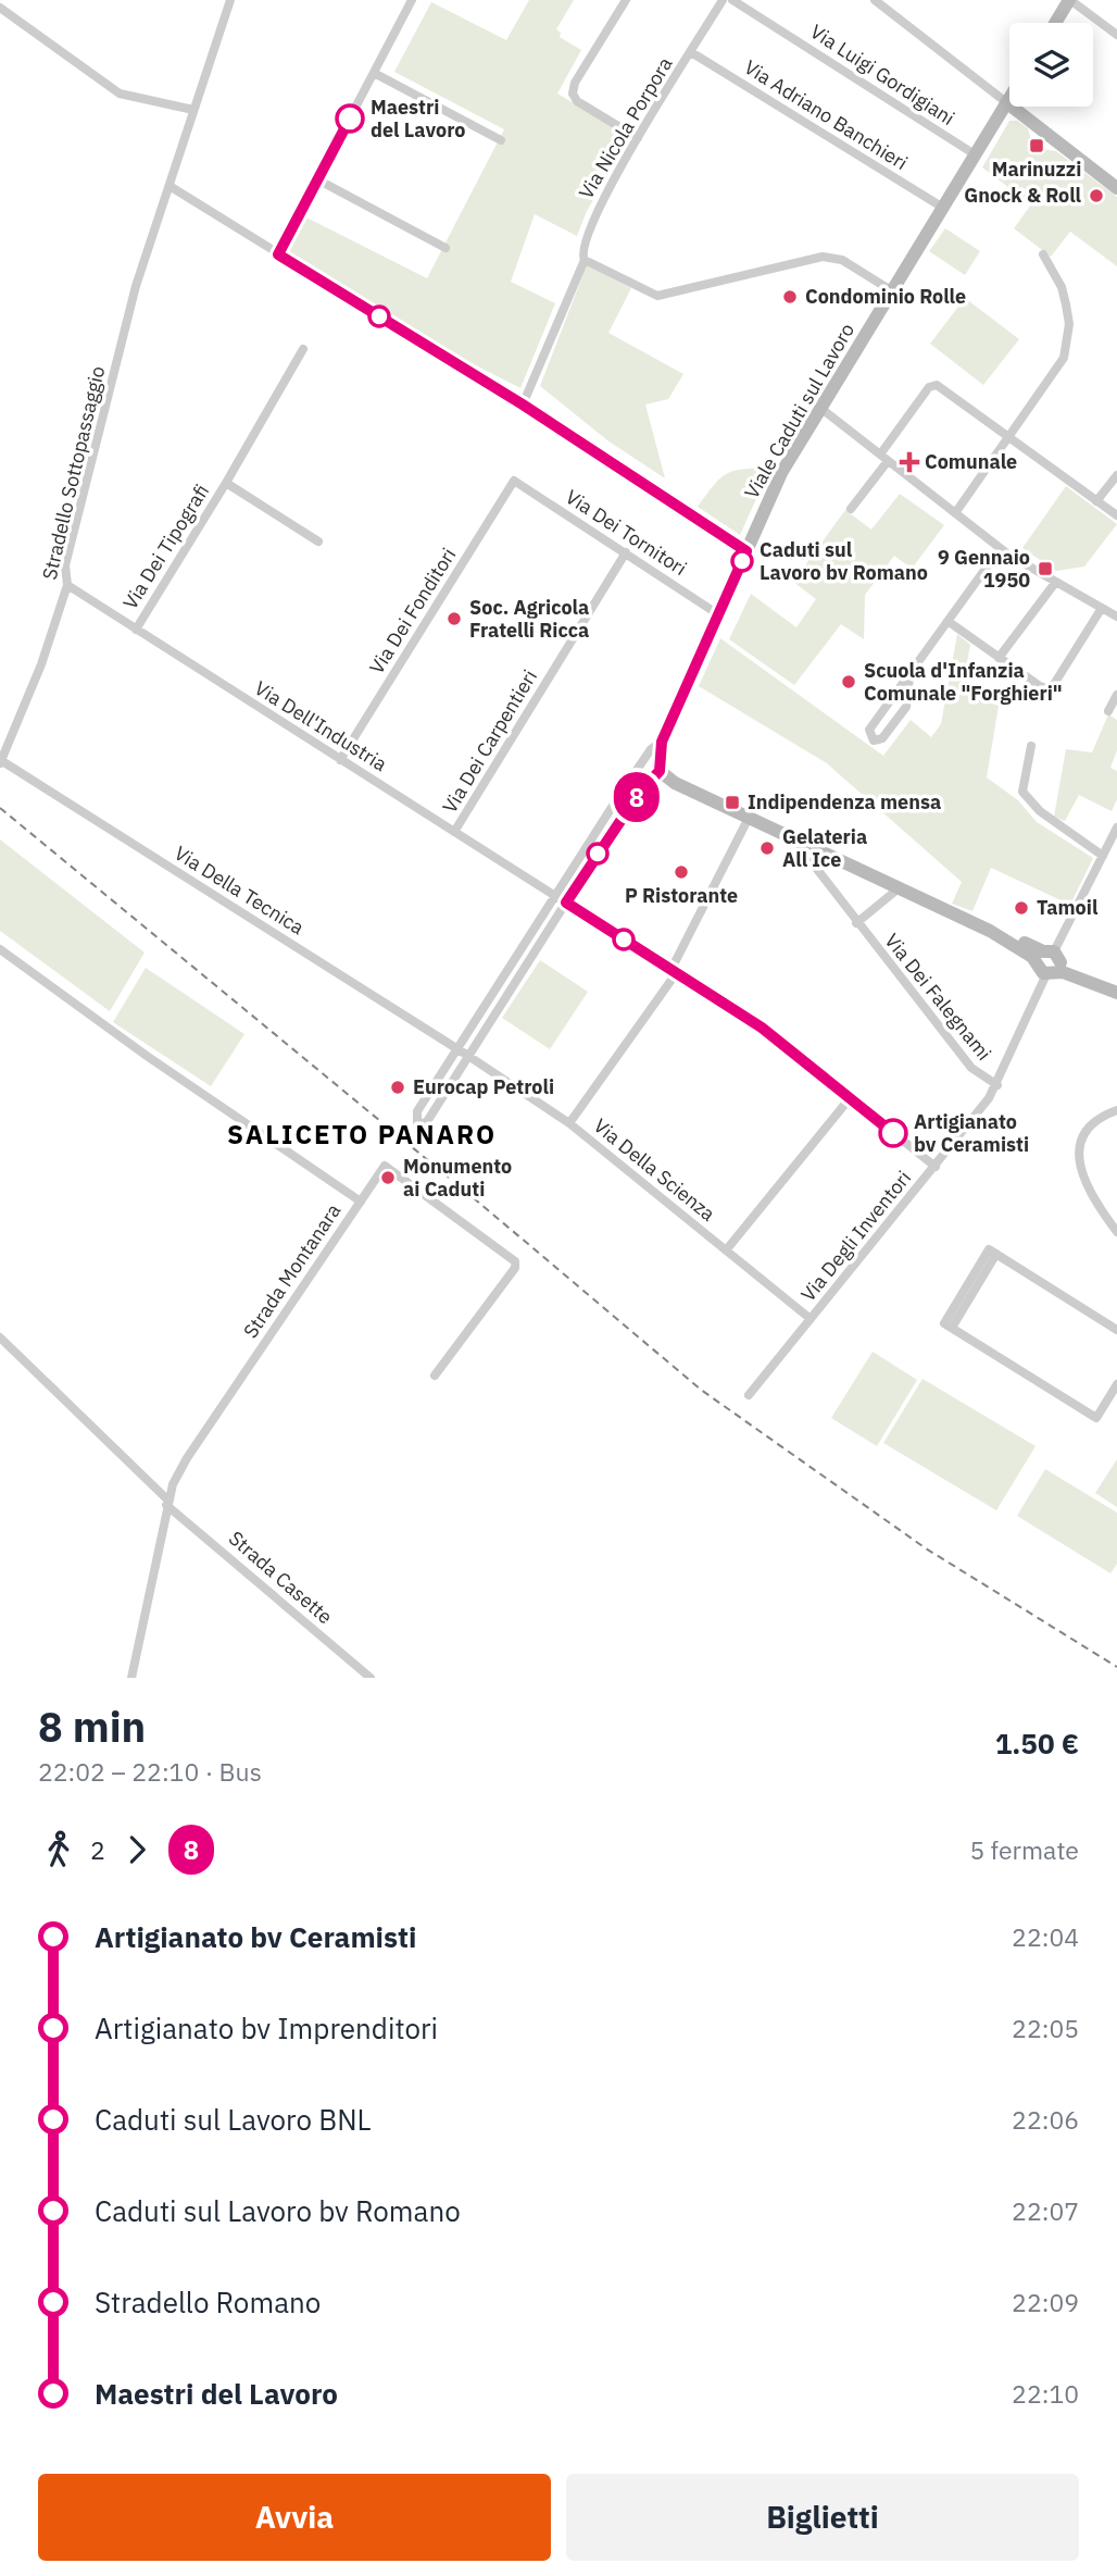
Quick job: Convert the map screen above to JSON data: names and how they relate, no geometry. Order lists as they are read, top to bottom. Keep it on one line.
{"streets":{"street":["Via Luigi Gordigiani","Via Adriano Banchieri","Via Nicola Porpora","Viale Caduti sul Lavoro","Stradello Sottopassaggio","Via Dei Tornitori","Via Dei Tipografi","Via Dei Fonditori","Via Dell'Industria","Via Dei Carpentieri","Via Della Tecnica","Via Dei Falegnami","Via Della Scienza","Via Degli Inventori","Strada Montanara","Strada Casette"]},"crossings":[["Via Luigi Gordigiani","Viale Caduti sul Lavoro"],["Via Adriano Banchieri","Via Nicola Porpora"],["Via Adriano Banchieri","Viale Caduti sul Lavoro"],["Viale Caduti sul Lavoro","Via Dei Tornitori"],["Viale Caduti sul Lavoro","Via Dell'Industria"],["Viale Caduti sul Lavoro","Via Della Tecnica"],["Viale Caduti sul Lavoro","Via Della Scienza"],["Stradello Sottopassaggio","Via Dell'Industria"],["Stradello Sottopassaggio","Via Della Tecnica"],["Via Dei Tornitori","Via Dei Fonditori"],["Via Dei Tornitori","Via Dei Carpentieri"],["Via Dei Tipografi","Via Dell'Industria"],["Via Dei Fonditori","Via Dell'Industria"],["Via Dell'Industria","Via Dei Carpentieri"],["Via Dei Falegnami","Via Degli Inventori"],["Via Della Scienza","Via Degli Inventori"],["Strada Montanara","Strada Casette"]],"districts":["SALICETO PANARO"],"places":{"other":["Maestri del Lavoro","Gnock & Roll","Condominio Rolle","Caduti sul Lavoro bv Romano","Soc. Agricola Fratelli Ricca","Scuola d'Infanzia Comunale \"Forghieri\"","Gelateria All Ice","P Ristorante","Tamoil","Eurocap Petroli","Artigianato bv Ceramisti","Monumento ai Caduti"],"transit":["Marinuzzi","9 Gennaio 1950","Indipendenza mensa"],"health":["Comunale"]},"lines":["bus line 8"],"page":{"on_map":"8","heading":["8 min","22:02 – 22:10 · Bus","1.50 €"],"legs":["2","8","5 fermate"],"list":[{"name":"Artigianato bv Ceramisti","value":"22:04"},{"name":"Artigianato bv Imprenditori","value":"22:05"},{"name":"Caduti sul Lavoro BNL","value":"22:06"},{"name":"Caduti sul Lavoro bv Romano","value":"22:07"},{"name":"Stradello Romano","value":"22:09"},{"name":"Maestri del Lavoro","value":"22:10"}],"buttons":["Avvia","Biglietti"]}}
